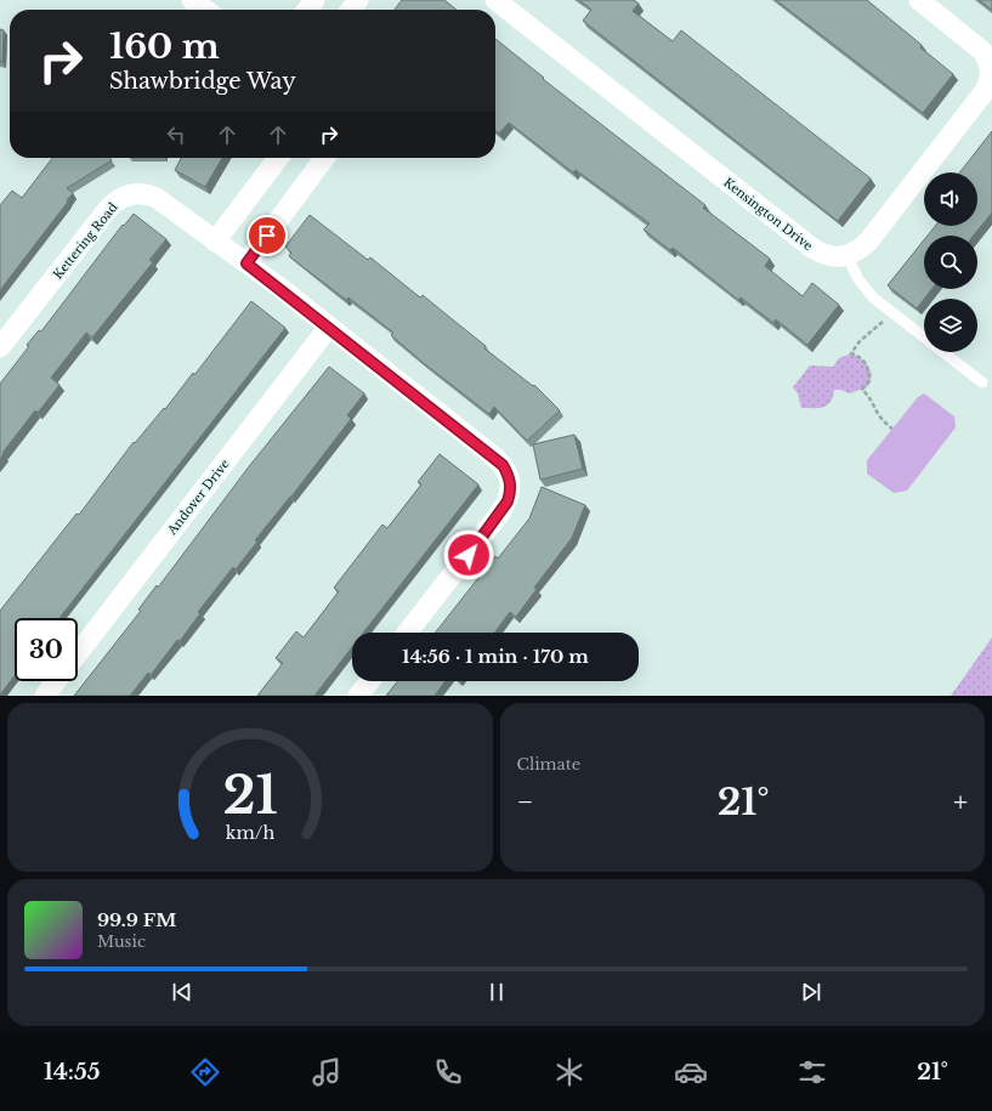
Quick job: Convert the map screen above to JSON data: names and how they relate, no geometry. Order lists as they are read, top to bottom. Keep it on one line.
{"streets":{"street":["Kensington Drive","Kettering Road","Andover Drive"]},"page":{"turn":["160 m","Shawbridge Way"],"limit":"30","trip":"14:56 · 1 min · 170 m","tile":"Climate","heat":["−","21°","+"],"song":["99.9 FM","Music"],"tabs":["14:55","21°"],"gauge":["21","km/h"]}}
